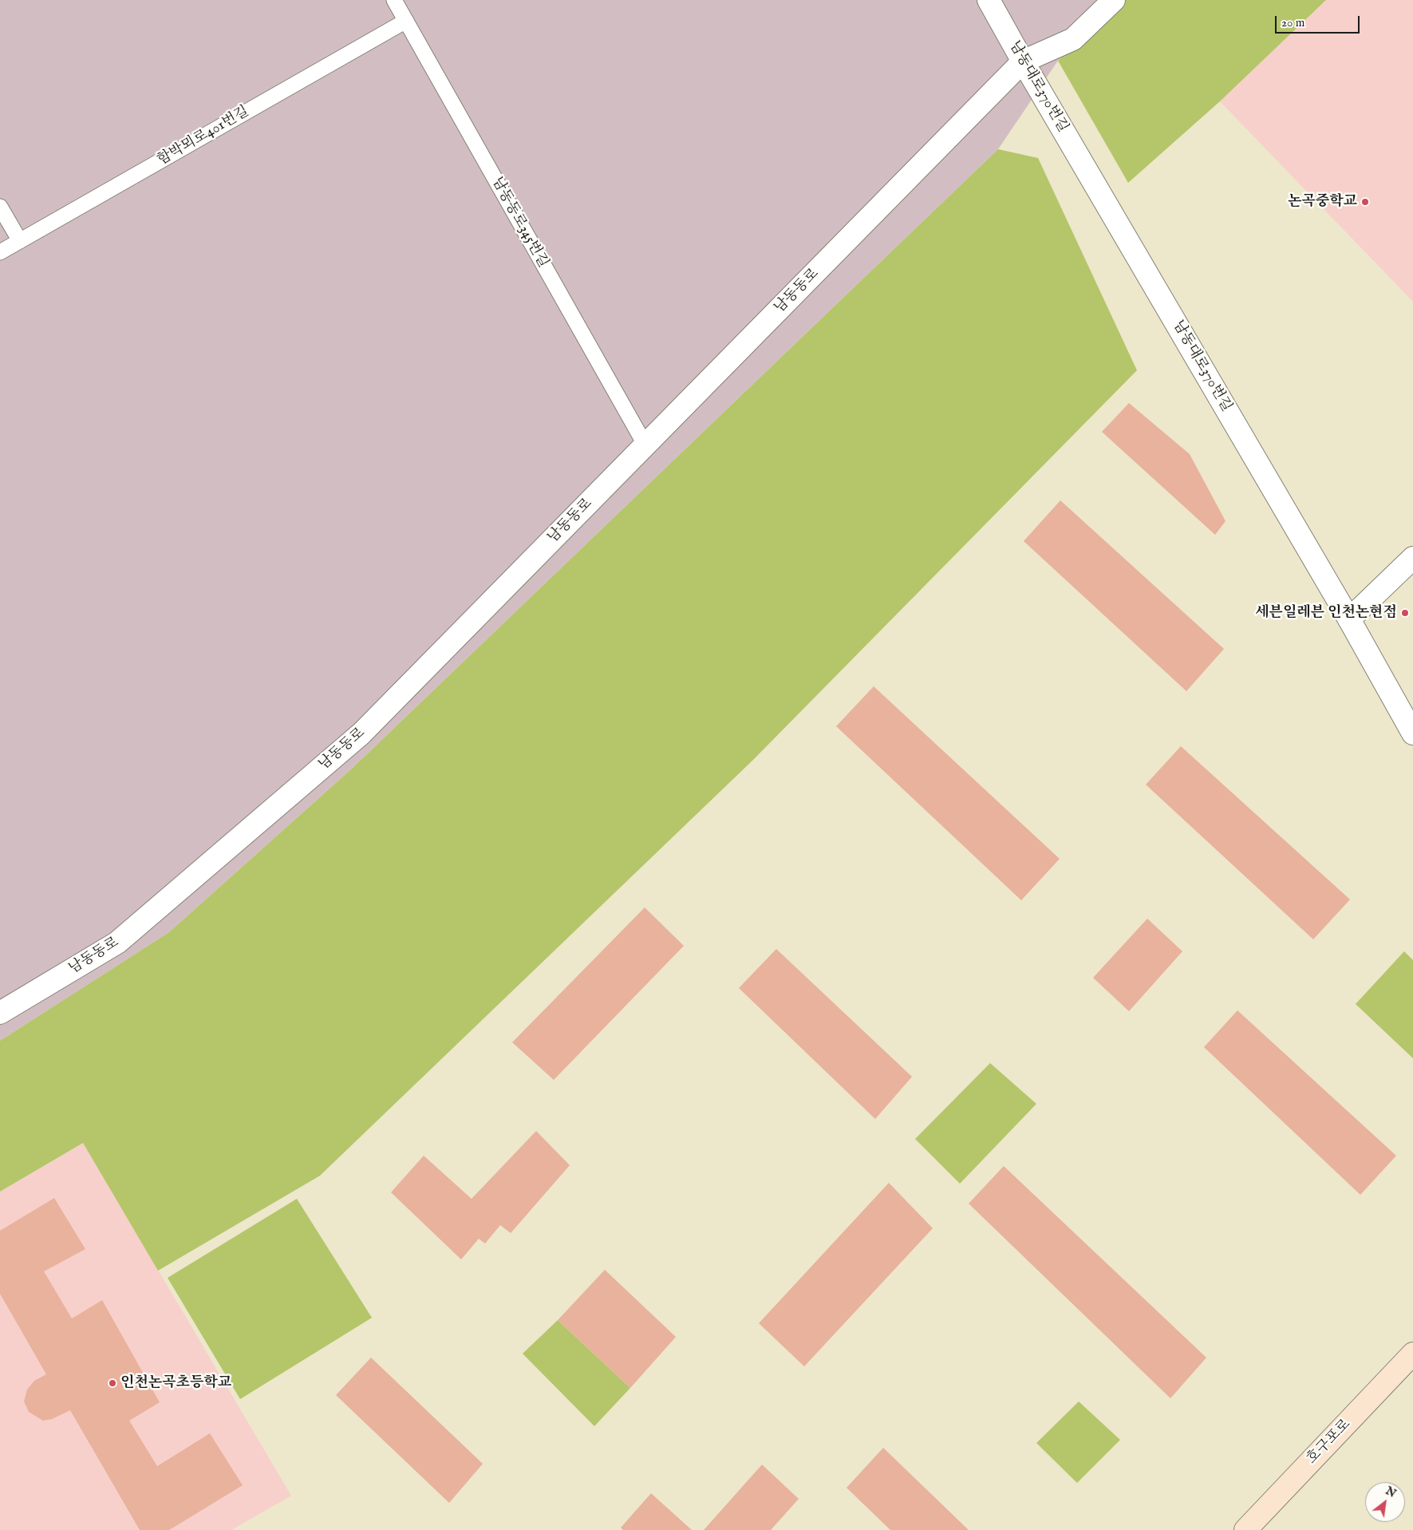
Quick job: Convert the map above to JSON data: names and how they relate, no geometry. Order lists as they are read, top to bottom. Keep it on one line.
{"streets":{"main road":["호구포로"],"street":["남동대로370번길","남동동로"],"lane":["함박뫼로401번길","남동동로345번길"]},"crossings":[["남동대로370번길","남동동로"],["함박뫼로401번길","남동동로345번길"],["남동동로345번길","남동동로"]],"places":["논곡중학교","세븐일레븐 인천논현점","인천논곡초등학교"],"scale_bar":"20 m","north":"top right"}
